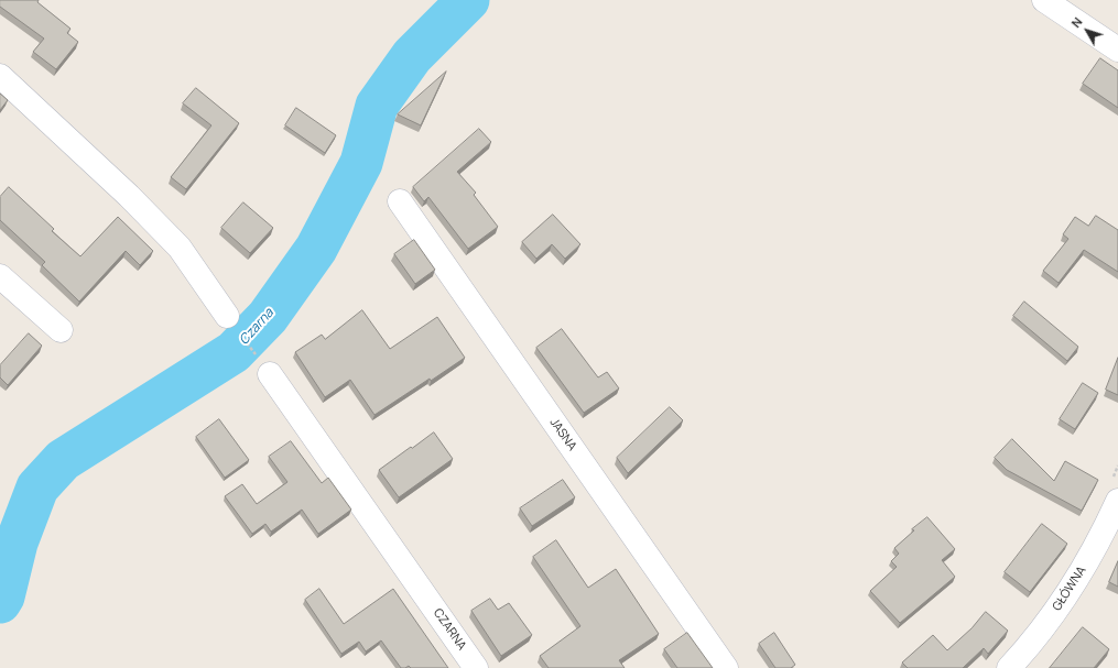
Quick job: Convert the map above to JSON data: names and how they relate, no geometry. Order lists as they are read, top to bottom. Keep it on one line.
{"streets":{"street":["JASNA","GŁÓWNA","CZARNA"]},"water":["Czarna"],"north":"top left"}
